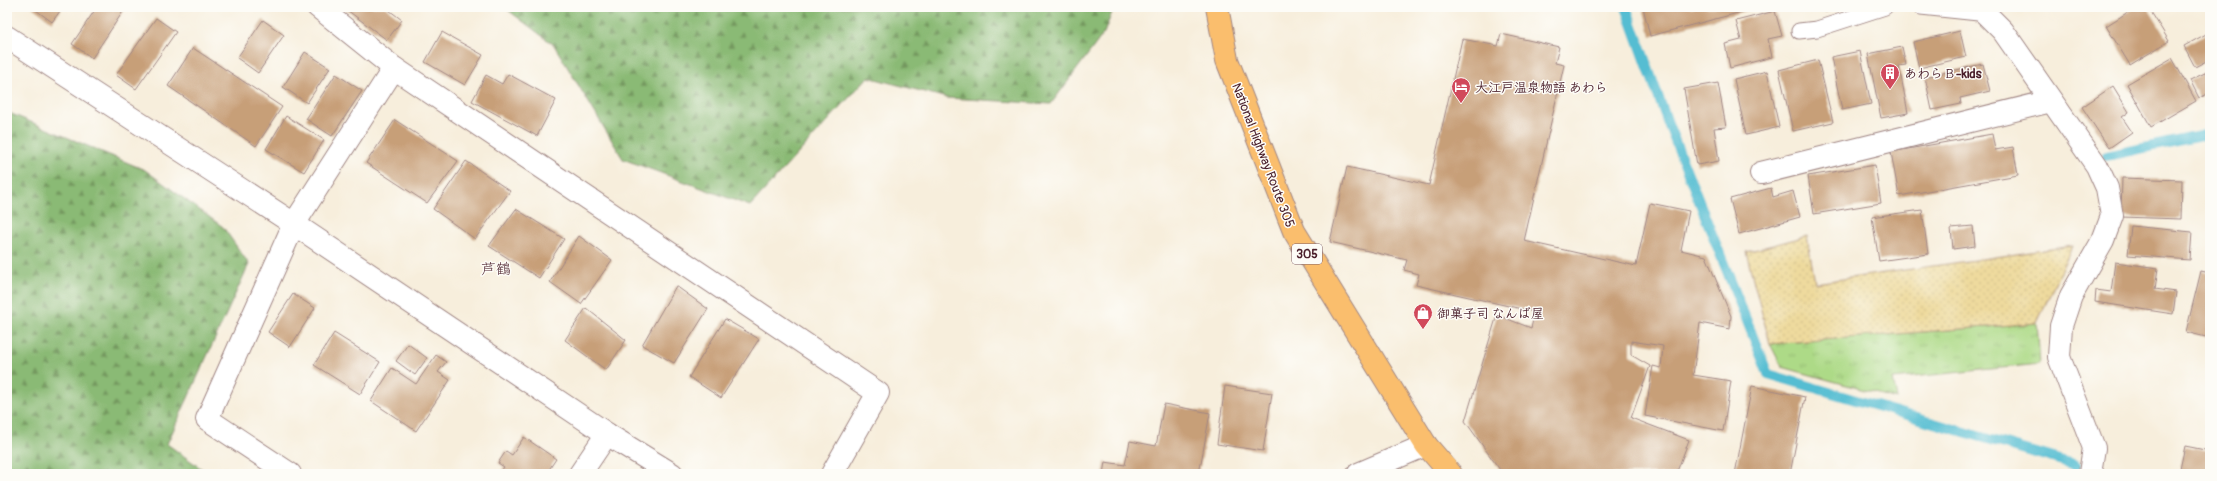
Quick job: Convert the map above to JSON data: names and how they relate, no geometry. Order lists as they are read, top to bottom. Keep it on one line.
{"streets":{"highway":["National Highway Route 305","305"]},"districts":["芦鶴"],"places":{"building":["あわらＢ-kids"],"hotel":["大江戸温泉物語 あわら"],"shop":["御菓子司 なんば屋"]}}
